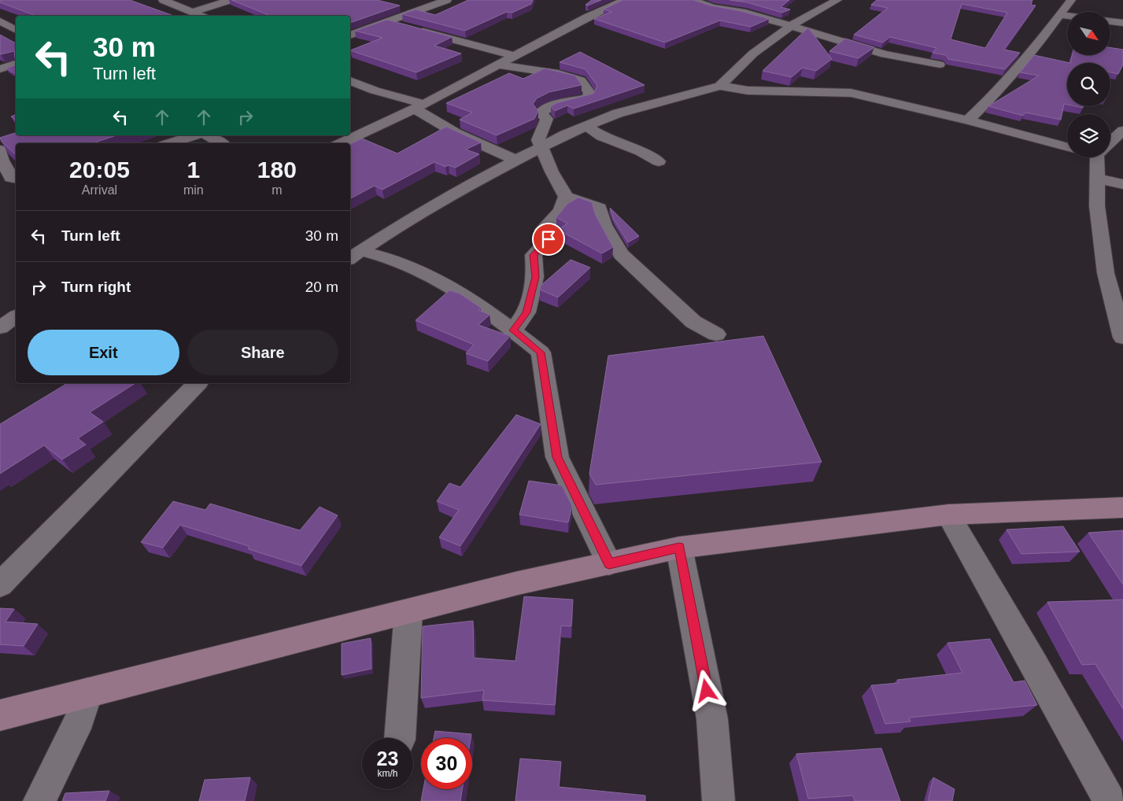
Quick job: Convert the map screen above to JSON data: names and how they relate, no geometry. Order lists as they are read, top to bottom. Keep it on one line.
{"north":"bottom right","page":{"turn":["30 m","Turn left"],"eta":["20:05","Arrival","1","min","180","m"],"list":[{"name":"Turn left","value":"30 m"},{"name":"Turn right","value":"20 m"}],"buttons":["Exit","Share"],"speed":"23 km/h","limit":"30"}}
